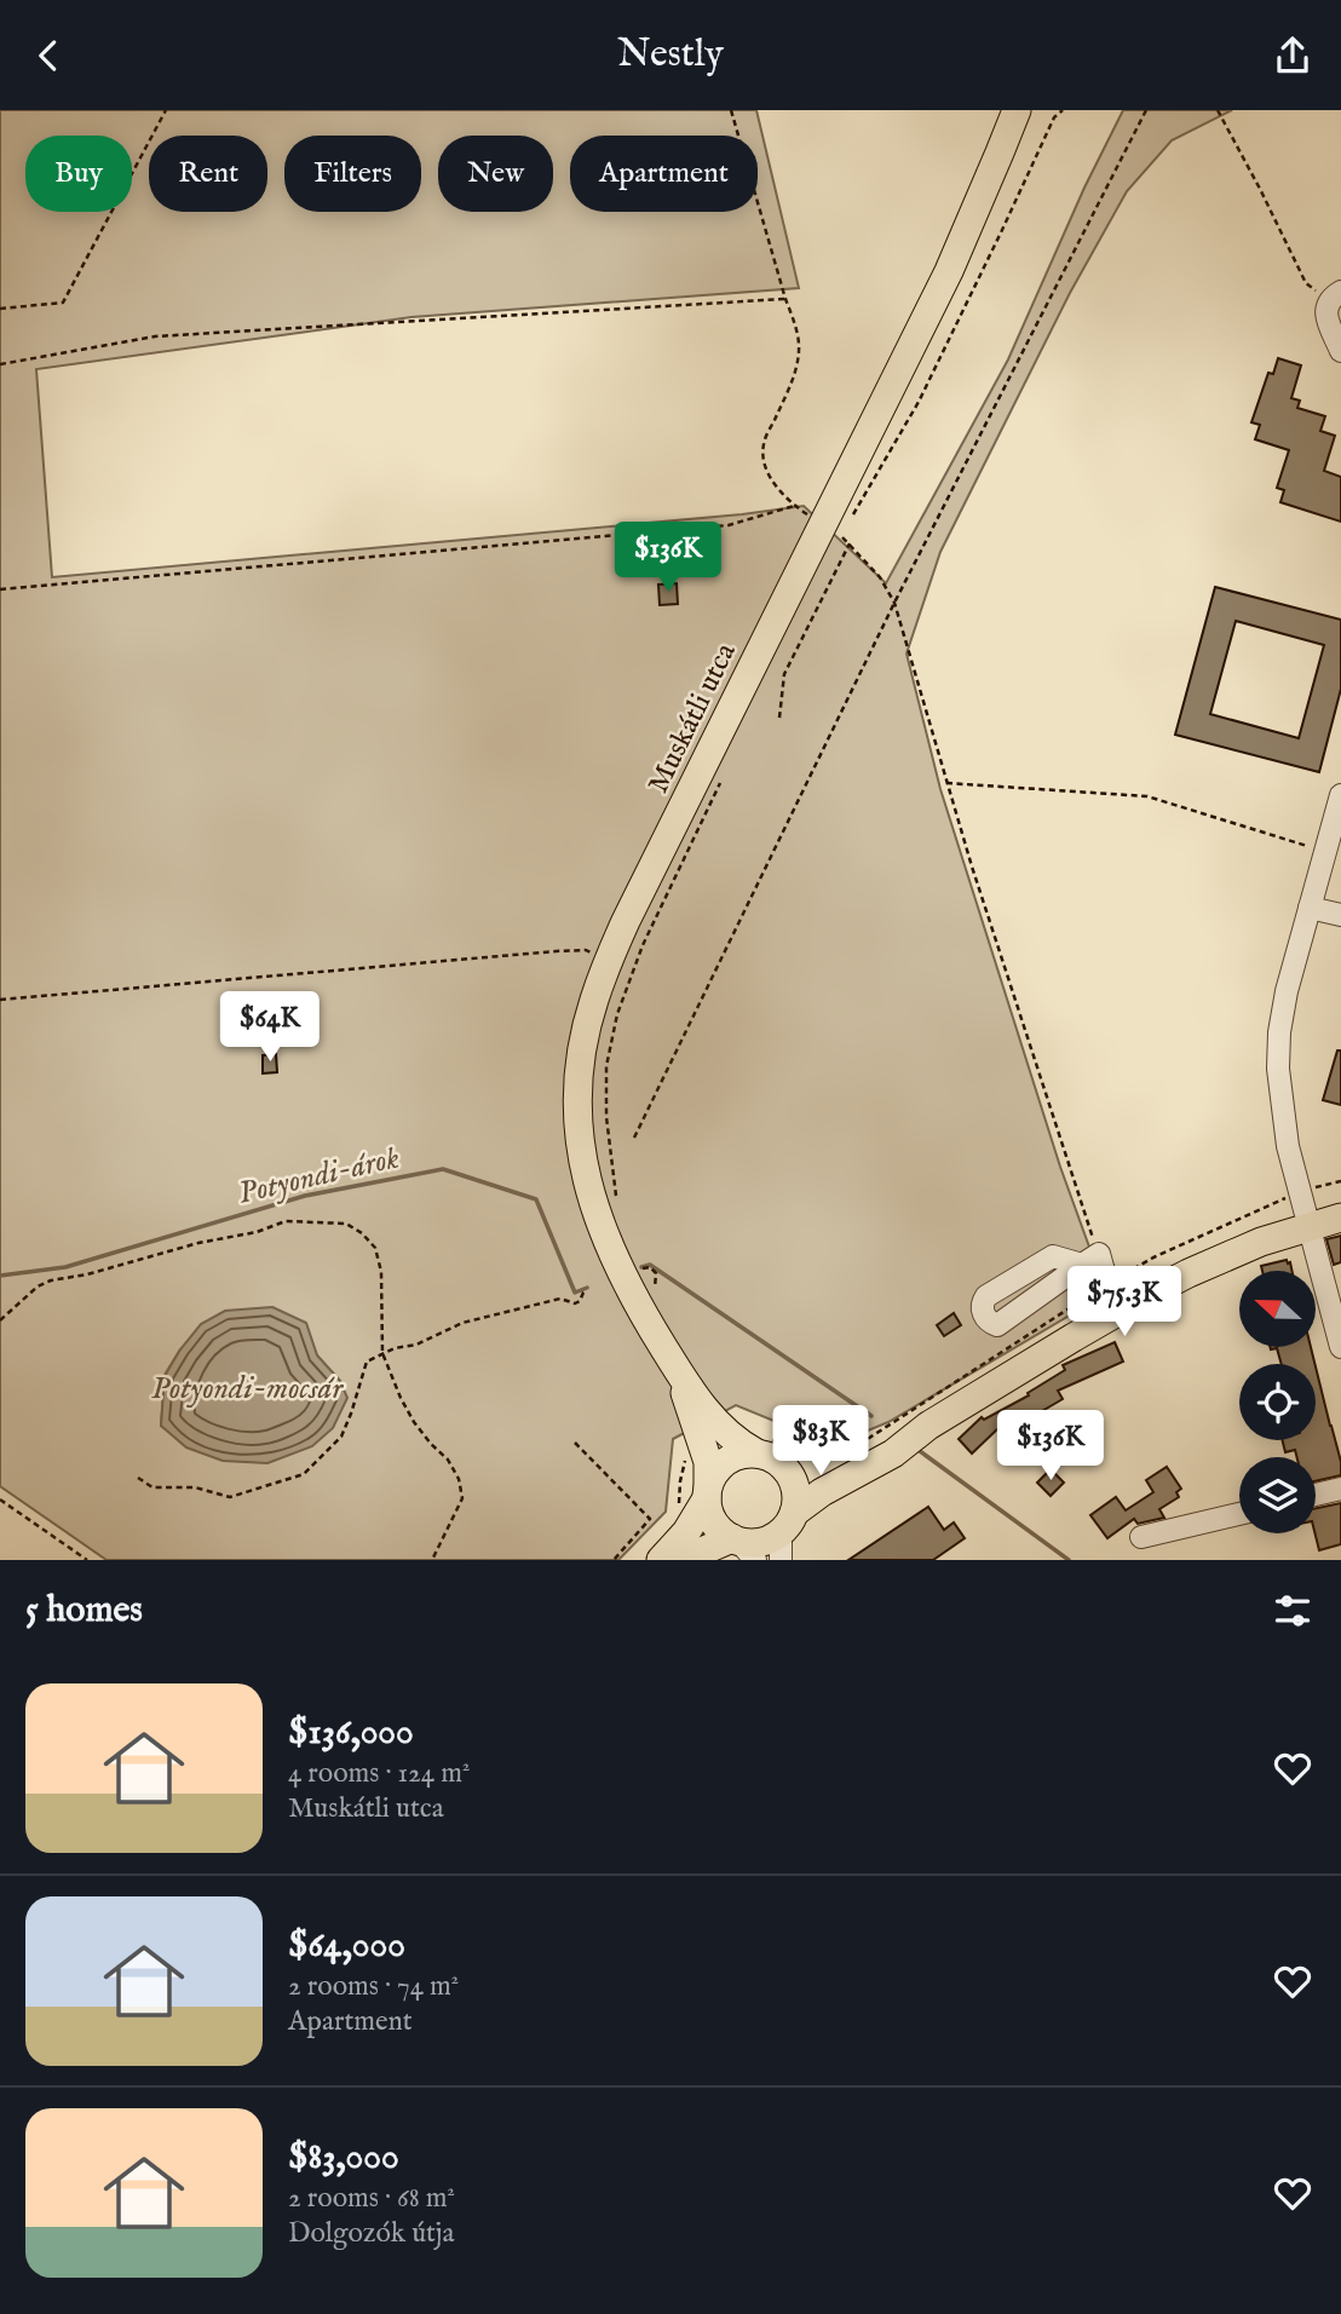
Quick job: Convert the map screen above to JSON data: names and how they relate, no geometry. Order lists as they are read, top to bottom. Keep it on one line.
{"streets":{"main road":["Muskátli utca"]},"water":["Potyondi-árok","Potyondi-mocsár"],"north":"left","page":{"header":"Nestly","chip":["Buy","Rent","Filters","New","Apartment"],"price":["$136K","$64K","$75.3K","$83K","$136K"],"heading":"5 homes","list":[{"name":"$136,000","note":"4 rooms · 124 m² · Muskátli utca"},{"name":"$64,000","note":"2 rooms · 74 m² · Apartment"},{"name":"$83,000","note":"2 rooms · 68 m² · Dolgozók útja"}]}}
